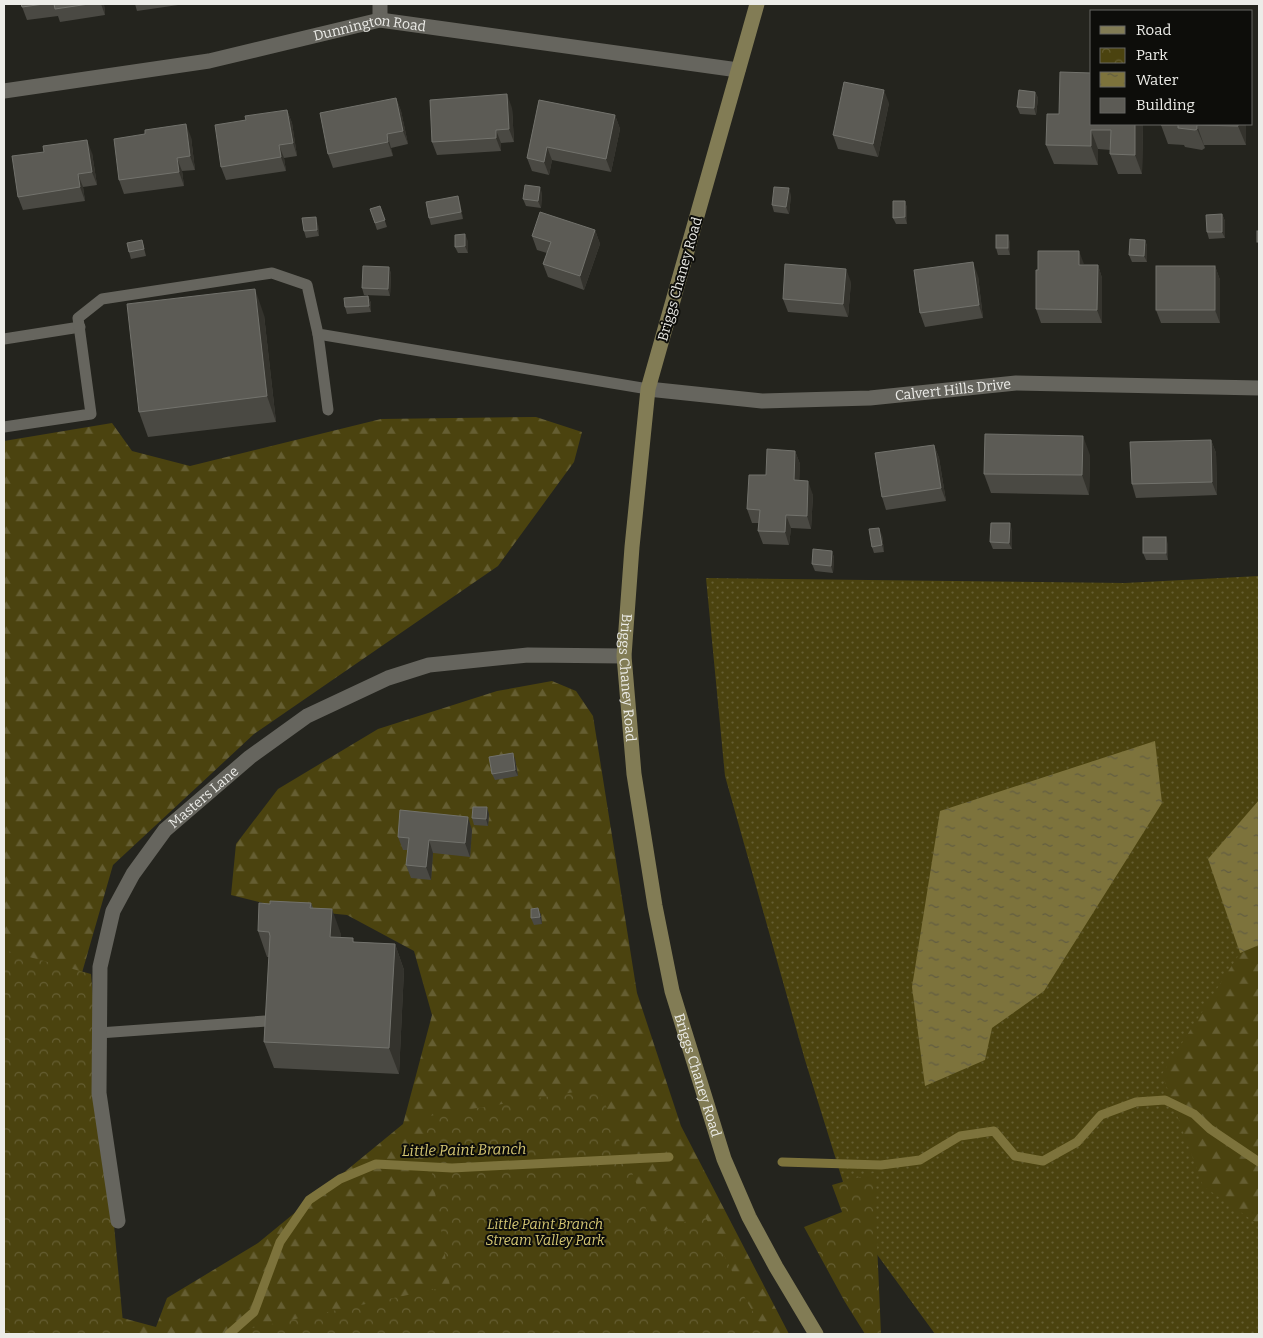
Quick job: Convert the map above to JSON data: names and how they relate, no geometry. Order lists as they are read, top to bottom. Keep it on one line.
{"streets":{"main road":["Briggs Chaney Road"],"street":["Dunnington Road","Calvert Hills Drive","Masters Lane"]},"crossings":[["Dunnington Road","Briggs Chaney Road"],["Briggs Chaney Road","Calvert Hills Drive"],["Briggs Chaney Road","Masters Lane"]],"water":["Little Paint Branch"],"parks":["Little Paint Branch Stream Valley Park"],"legend":["Road","Park","Water","Building"]}
